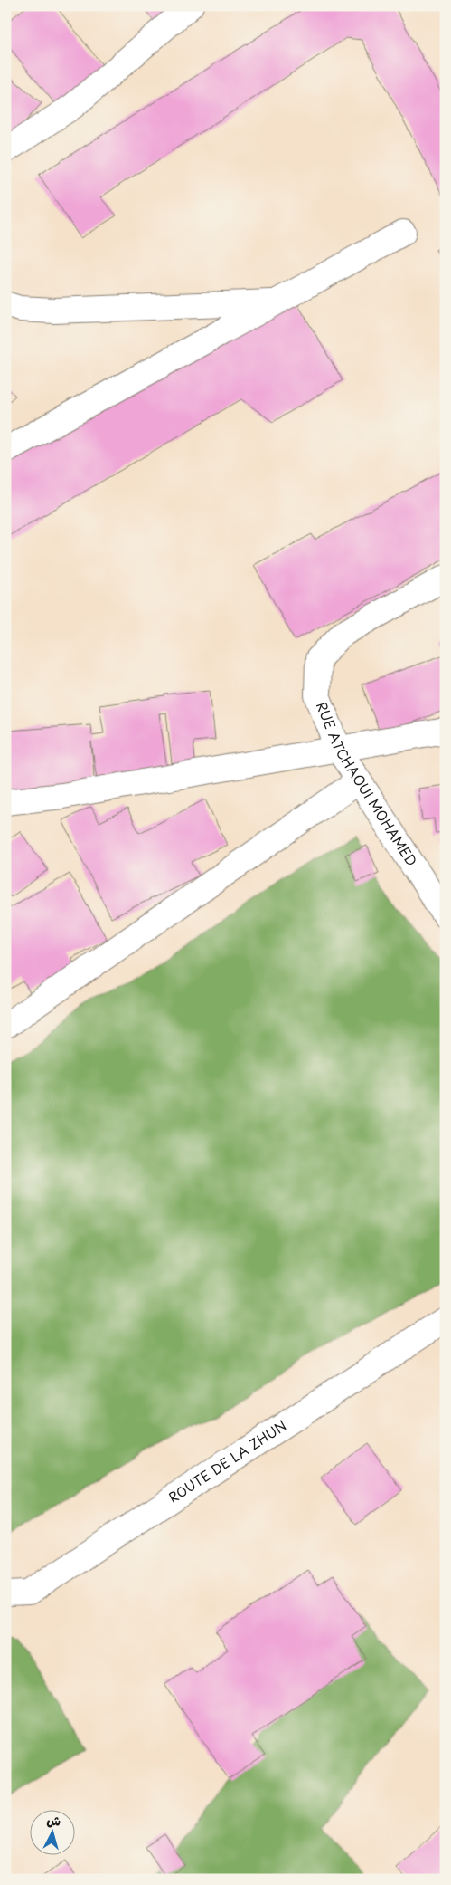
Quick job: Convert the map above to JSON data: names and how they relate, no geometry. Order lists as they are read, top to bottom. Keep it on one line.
{"streets":{"street":["RUE ATCHAOUI MOHAMED","ROUTE DE LA ZHUN"]},"north":"top"}
